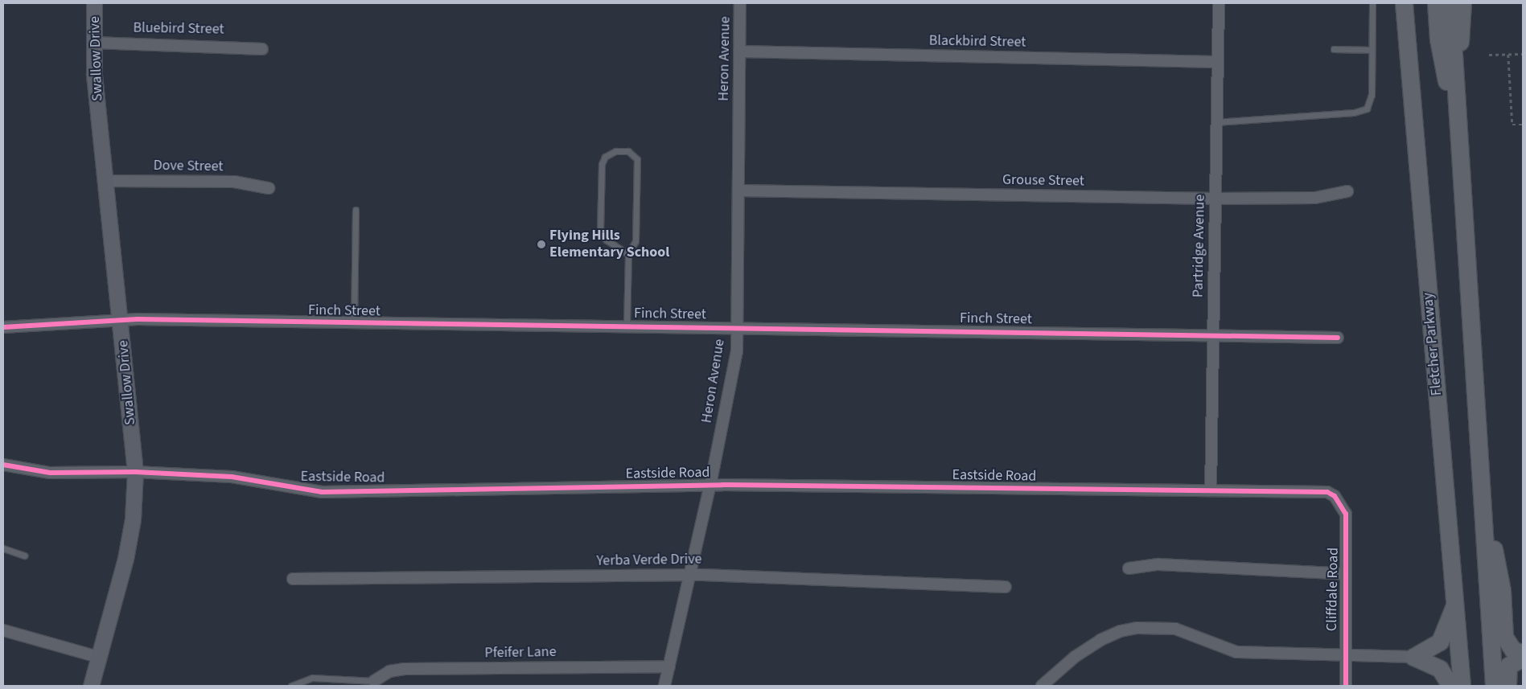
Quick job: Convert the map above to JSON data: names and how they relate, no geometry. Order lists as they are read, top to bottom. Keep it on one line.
{"streets":{"main road":["Fletcher Parkway"],"street":["Bluebird Street","Blackbird Street","Swallow Drive","Heron Avenue","Dove Street","Grouse Street","Partridge Avenue","Finch Street","Eastside Road","Yerba Verde Drive","Cliffdale Road","Pfeifer Lane"]},"crossings":[["Bluebird Street","Swallow Drive"],["Blackbird Street","Heron Avenue"],["Blackbird Street","Partridge Avenue"],["Swallow Drive","Dove Street"],["Swallow Drive","Finch Street"],["Swallow Drive","Eastside Road"],["Heron Avenue","Grouse Street"],["Heron Avenue","Finch Street"],["Heron Avenue","Eastside Road"],["Heron Avenue","Yerba Verde Drive"],["Heron Avenue","Pfeifer Lane"],["Grouse Street","Partridge Avenue"],["Partridge Avenue","Finch Street"],["Partridge Avenue","Eastside Road"],["Eastside Road","Cliffdale Road"]],"places":["Flying Hills Elementary School"]}
